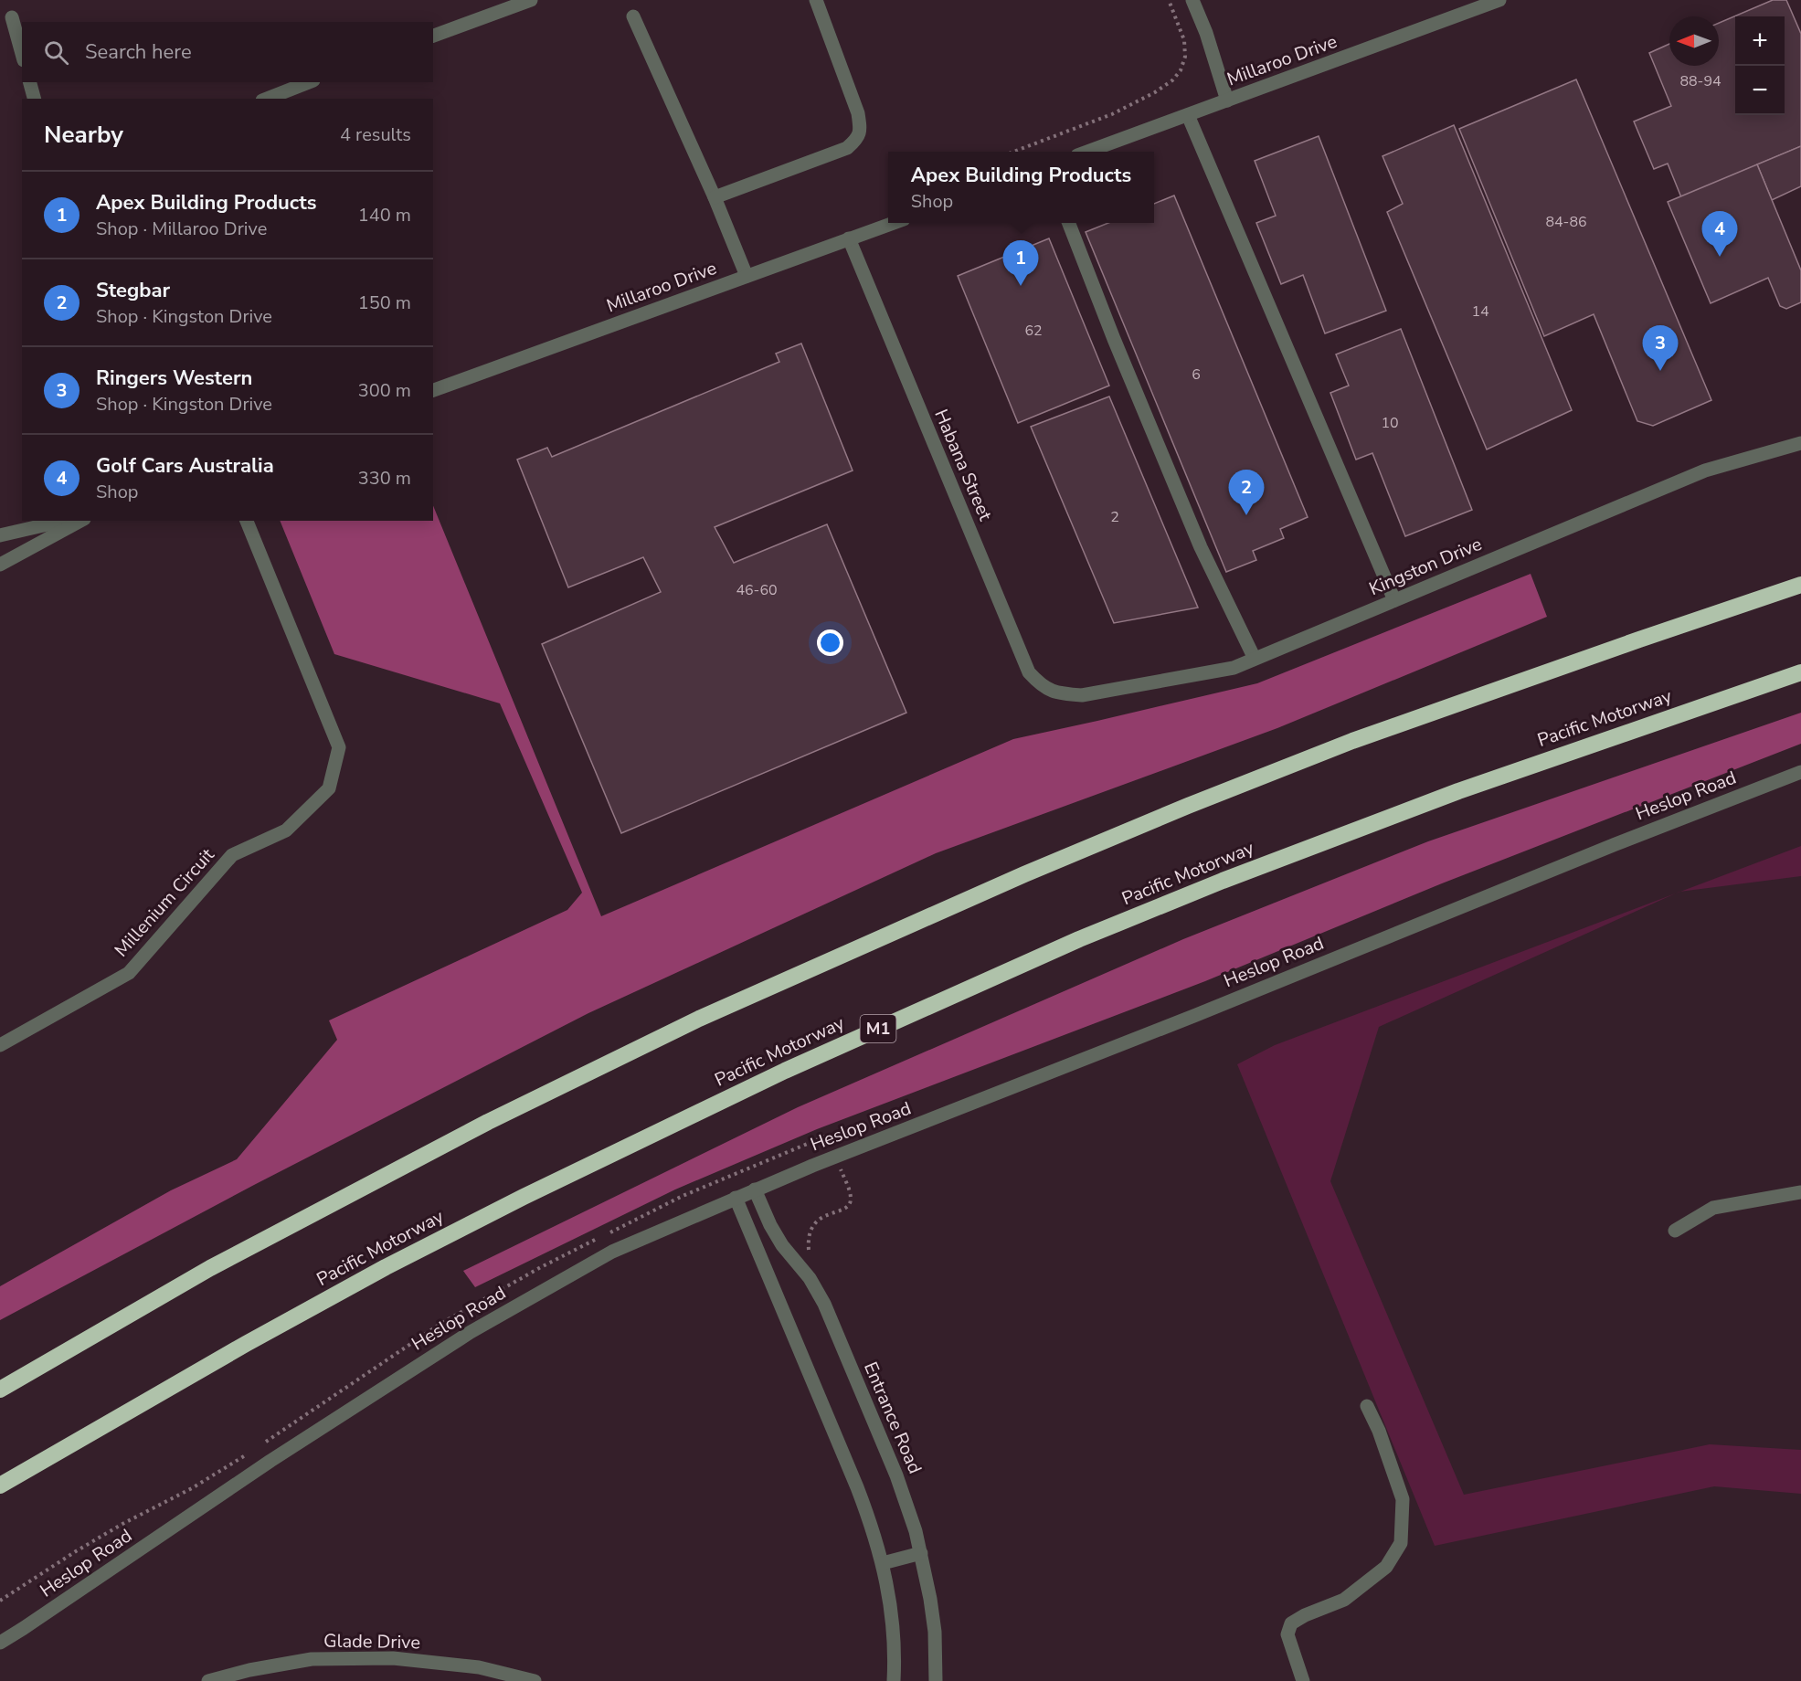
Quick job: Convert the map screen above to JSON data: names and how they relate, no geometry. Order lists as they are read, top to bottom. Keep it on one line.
{"streets":{"highway":["Pacific Motorway","M1"],"street":["Millaroo Drive","Habana Street","Kingston Drive","Heslop Road","Millenium Circuit","Entrance Road","Glade Drive"]},"crossings":[["Millaroo Drive","Habana Street"],["Habana Street","Kingston Drive"],["Heslop Road","Entrance Road"]],"house_numbers":["88-94","84-86","14","62","6","10","2","46-60"],"north":"left","page":{"map_buttons":["+","−"],"search":"Search here","heading":["Nearby","4 results"],"popup":["Apex Building Products","Shop"],"list":[{"mark":"1","name":"Apex Building Products","note":"Shop · Millaroo Drive","value":"140 m"},{"mark":"2","name":"Stegbar","note":"Shop · Kingston Drive","value":"150 m"},{"mark":"3","name":"Ringers Western","note":"Shop · Kingston Drive","value":"300 m"},{"mark":"4","name":"Golf Cars Australia","note":"Shop","value":"330 m"}],"pins":["4","1","3","2"]}}
